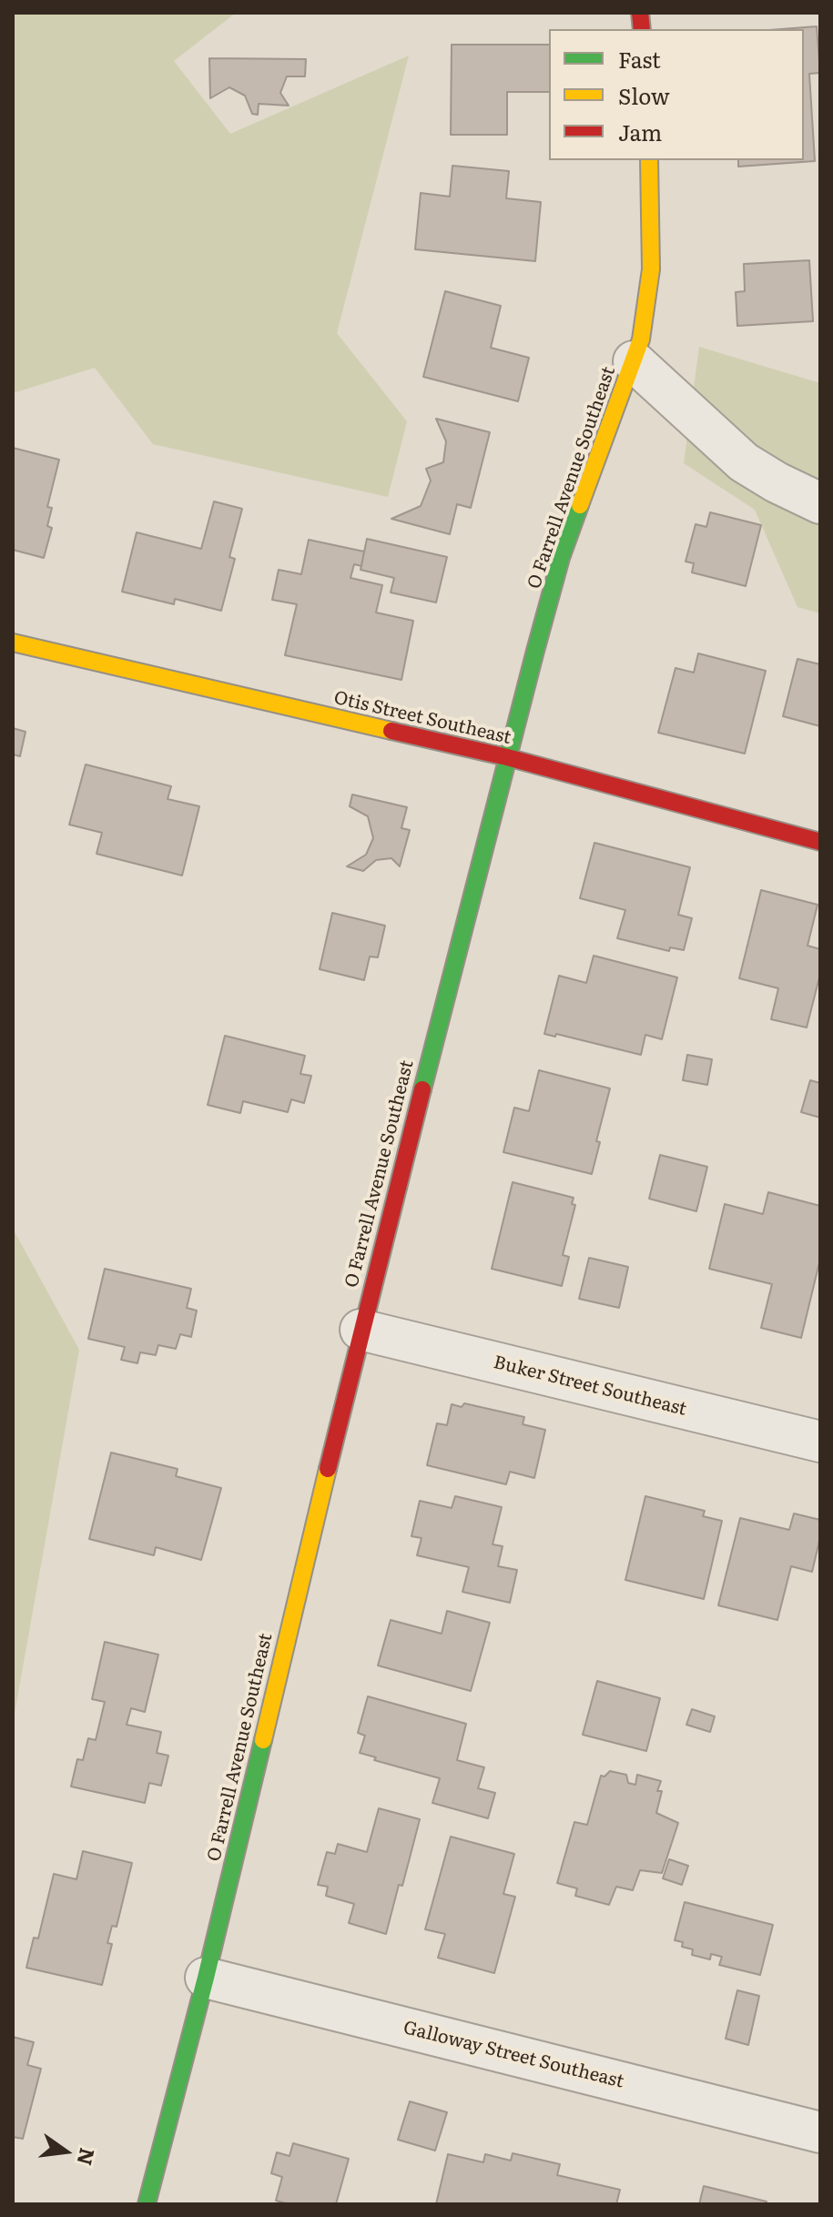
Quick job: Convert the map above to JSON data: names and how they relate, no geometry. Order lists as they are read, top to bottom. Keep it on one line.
{"streets":{"street":["O Farrell Avenue Southeast","Otis Street Southeast","Buker Street Southeast","Galloway Street Southeast"]},"crossings":[["O Farrell Avenue Southeast","Otis Street Southeast"],["O Farrell Avenue Southeast","Buker Street Southeast"],["O Farrell Avenue Southeast","Galloway Street Southeast"]],"legend":["Fast","Slow","Jam"],"north":"right"}
